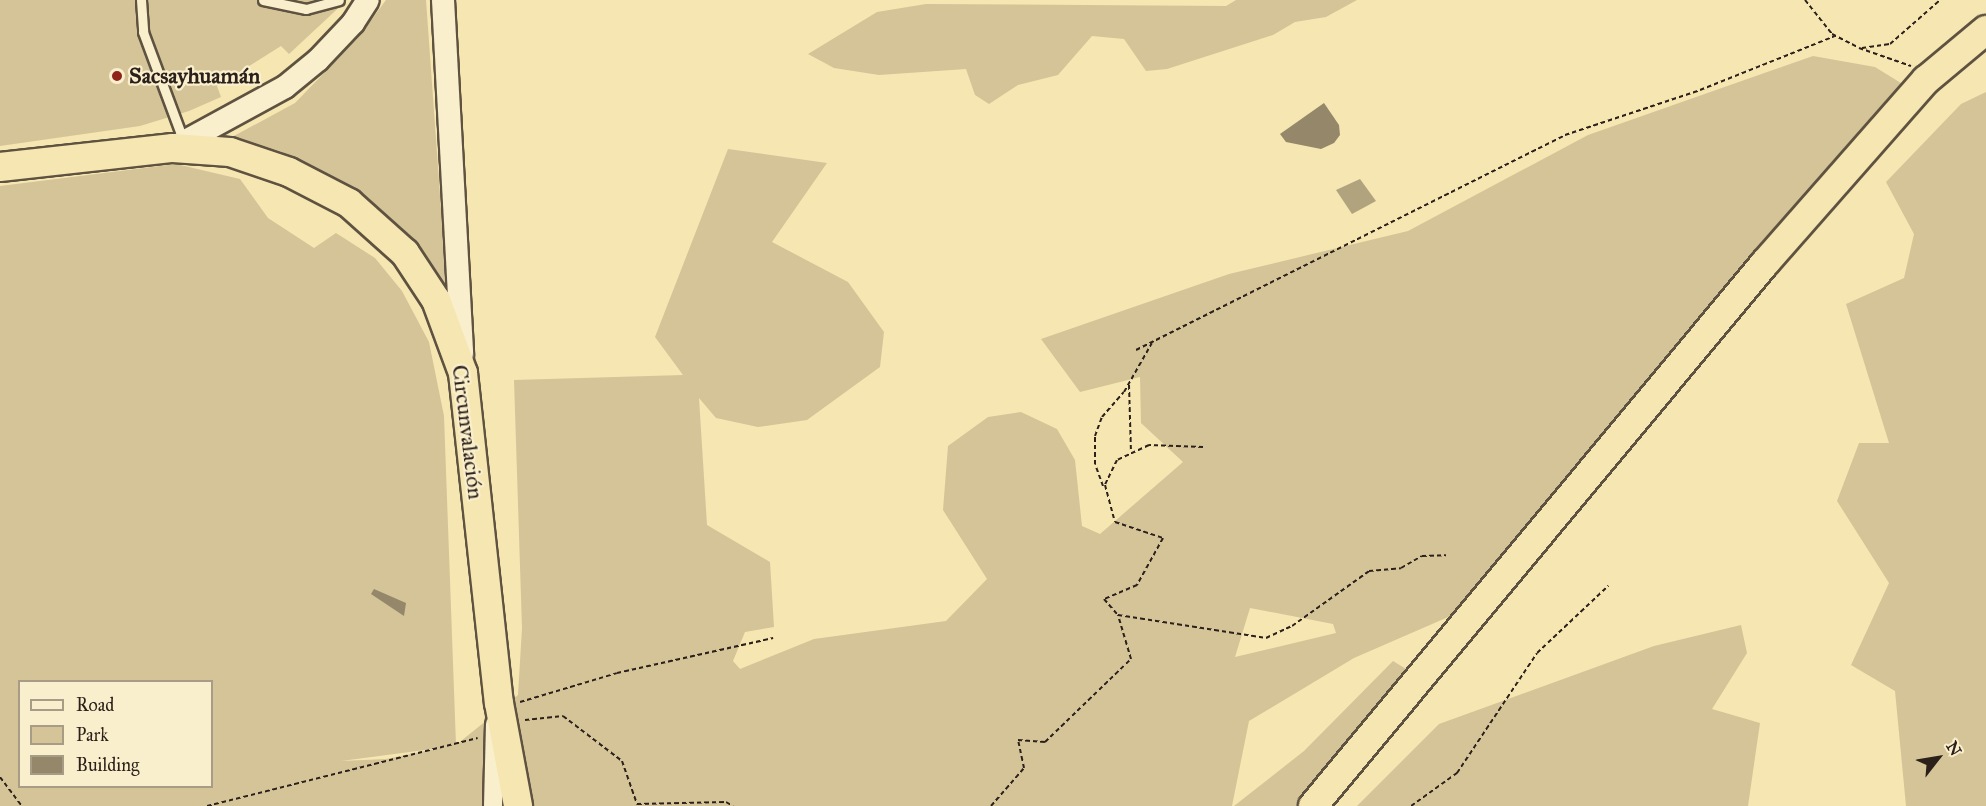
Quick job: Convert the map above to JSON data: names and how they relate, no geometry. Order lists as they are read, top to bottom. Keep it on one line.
{"streets":{"highway":["Circunvalación"]},"places":["Sacsayhuamán"],"legend":["Road","Park","Building"],"north":"top right"}
